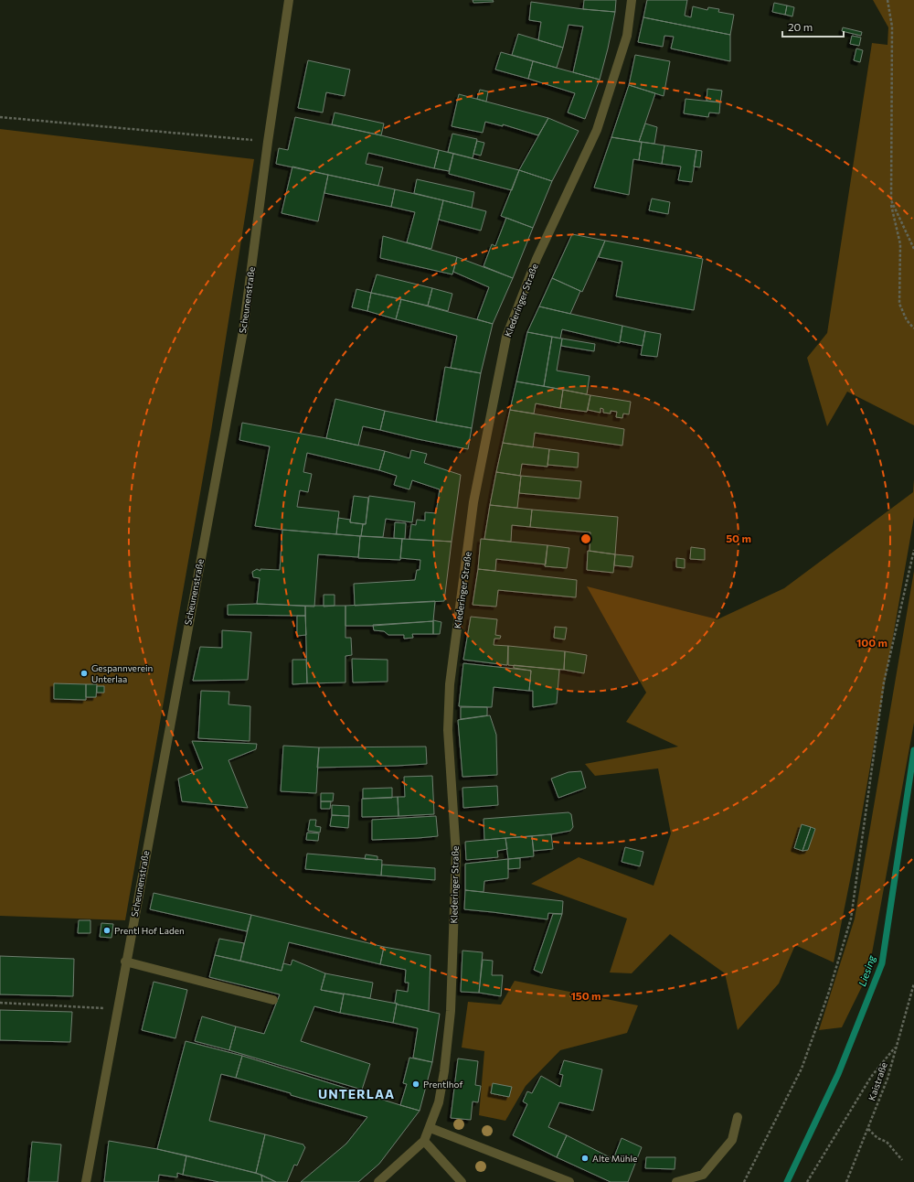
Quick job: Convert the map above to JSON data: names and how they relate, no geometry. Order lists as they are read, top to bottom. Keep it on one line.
{"streets":{"street":["Scheunenstraße","Klederinger Straße"],"path":["Kaistraße"]},"districts":["UNTERLAA"],"water":["Liesing"],"places":["Gespannverein Unterlaa","Prentl Hof Laden","Prentlhof","Alte Mühle"],"scale_bar":"20 m","rings":["50 m","100 m","150 m"]}
